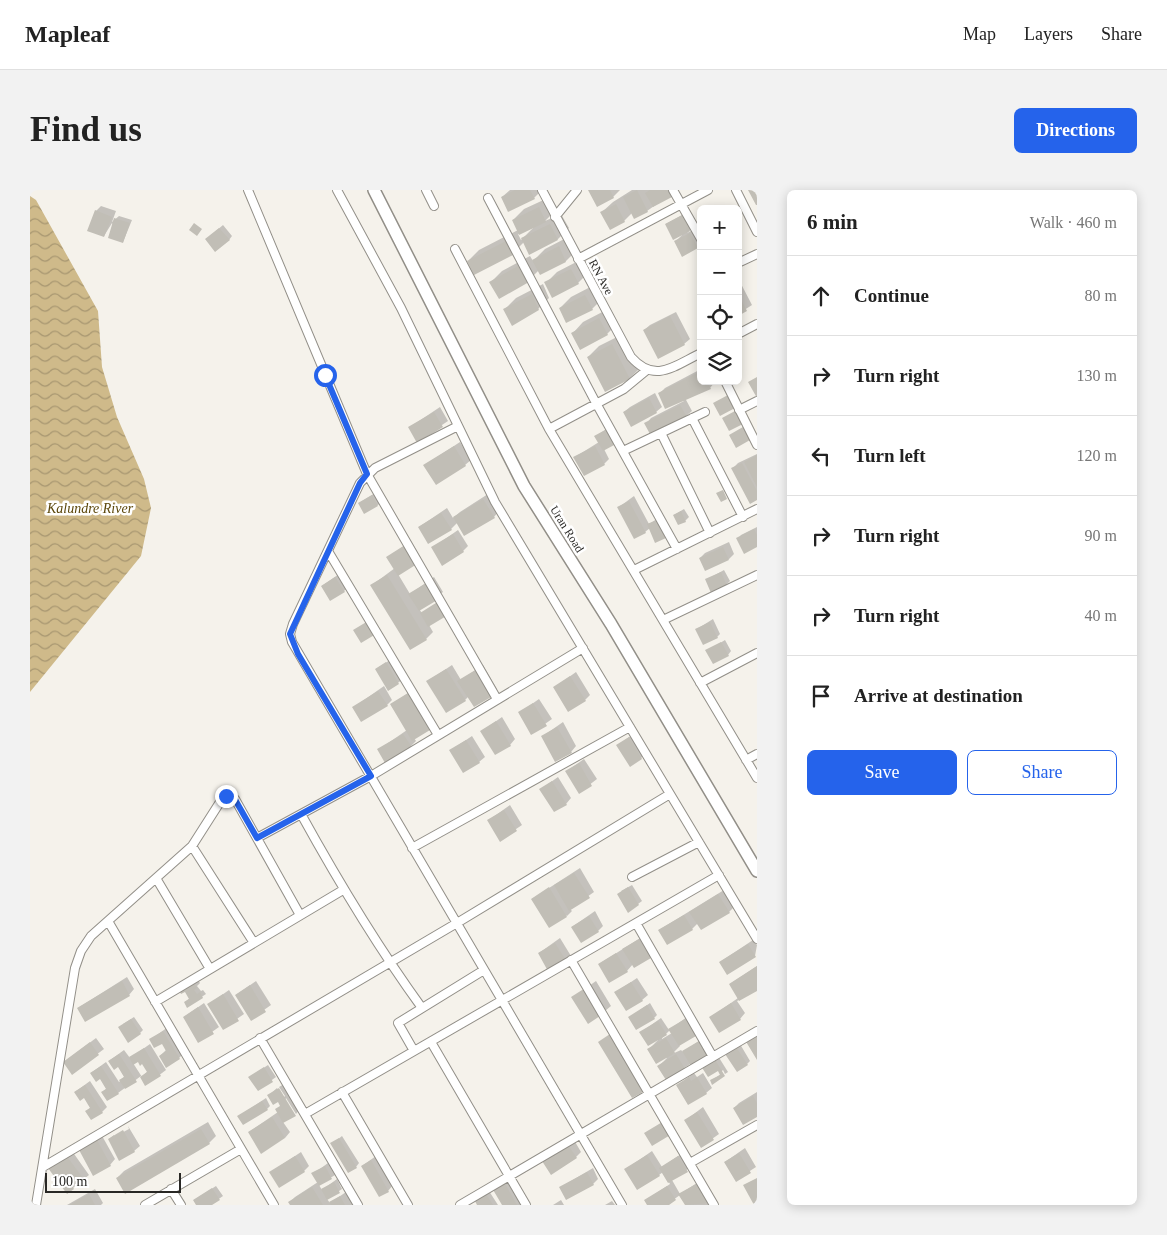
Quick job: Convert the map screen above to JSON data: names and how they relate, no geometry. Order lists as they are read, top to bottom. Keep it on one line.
{"streets":{"main road":["Uran Road"],"street":["RN Ave"]},"water":["Kalundre River"],"scale_bar":"100 m","page":{"header":"Mapleaf","nav":["Map","Layers","Share"],"buttons":["Directions",["Save","Share"]],"title":"Find us","heading":["6 min","Walk · 460 m"],"map_buttons":["+","−"],"list":[["Continue","80 m"],["Turn right","130 m"],["Turn left","120 m"],["Turn right","90 m"],["Turn right","40 m"],"Arrive at destination"],"scale":"100 m"}}
